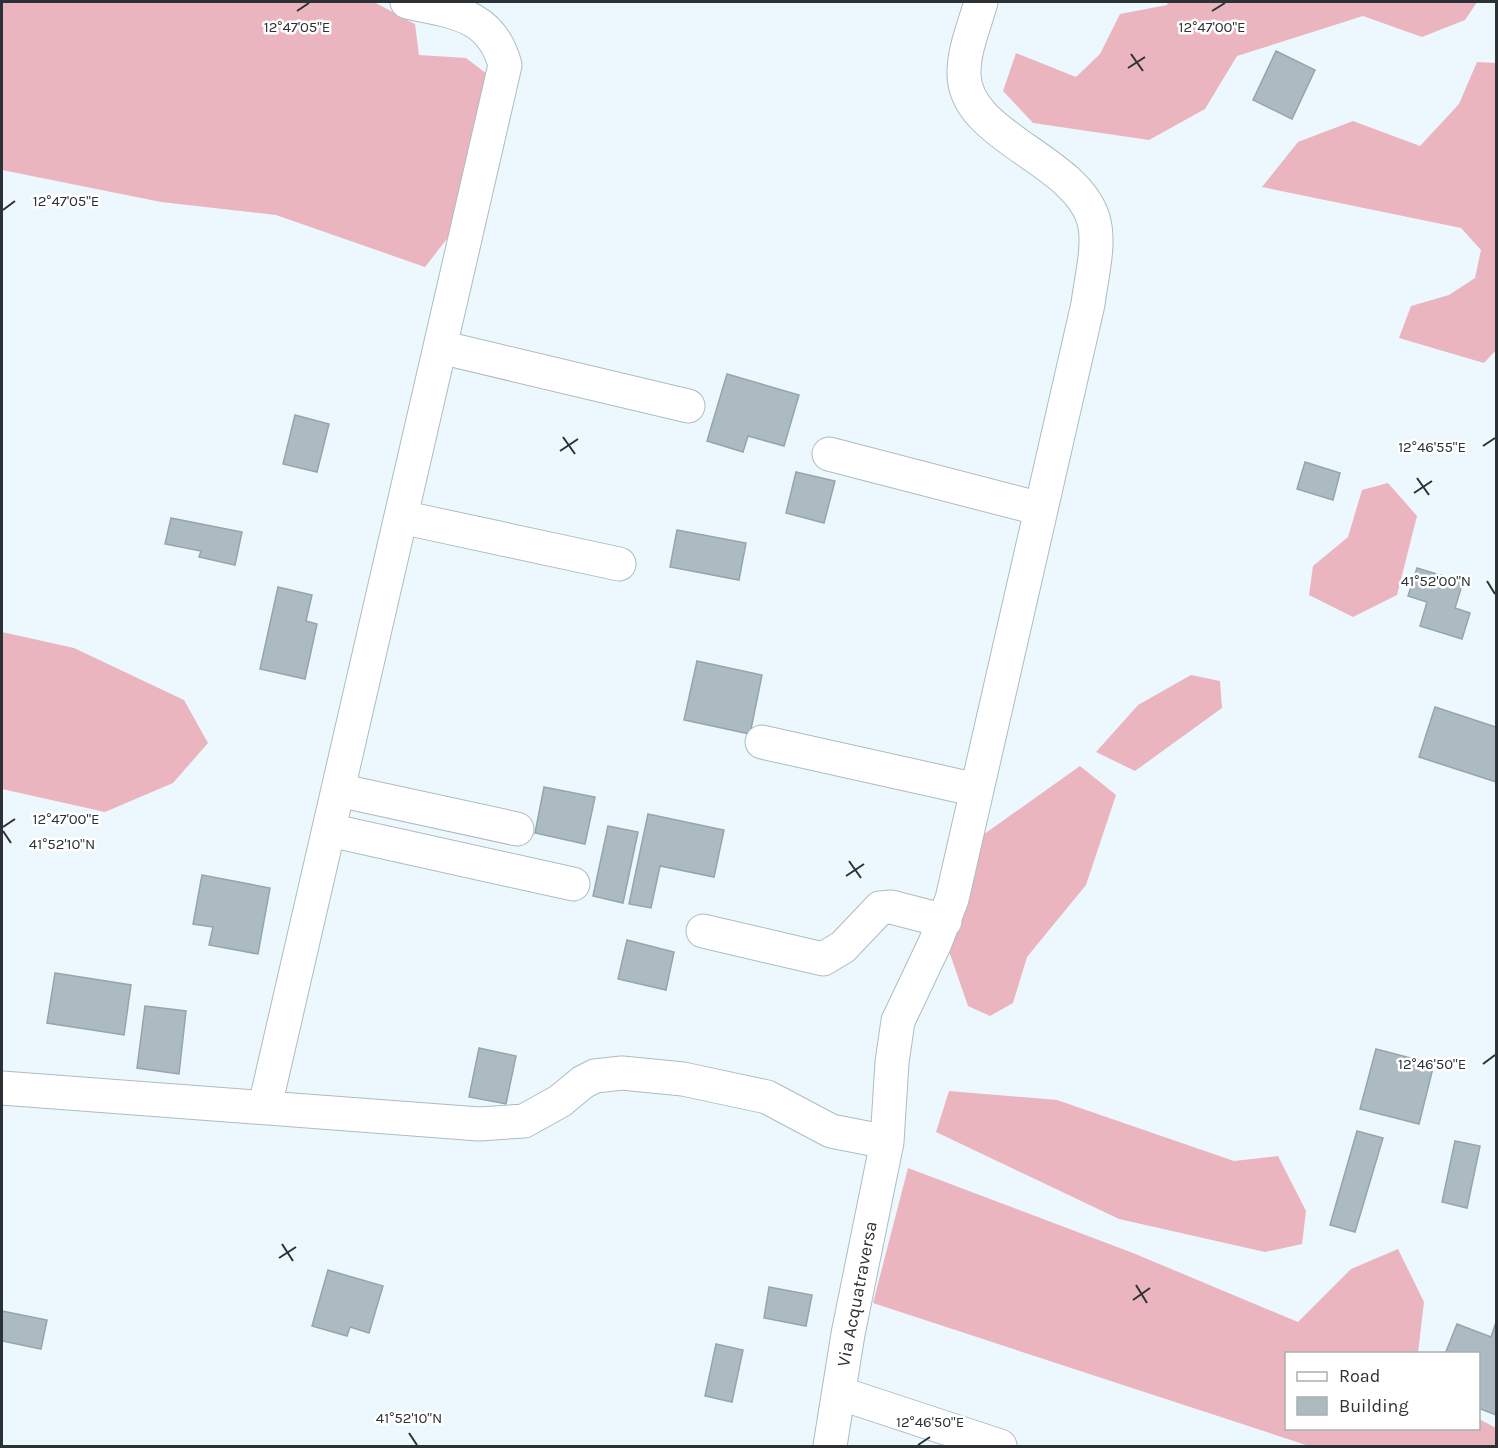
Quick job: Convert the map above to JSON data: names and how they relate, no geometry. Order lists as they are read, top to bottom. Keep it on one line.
{"streets":{"street":["Via Acquatraversa"]},"legend":["Road","Building"],"coordinates":["12°47'05\"E","12°47'00\"E","12°46'55\"E","41°52'00\"N","41°52'10\"N","12°46'50\"E"]}
